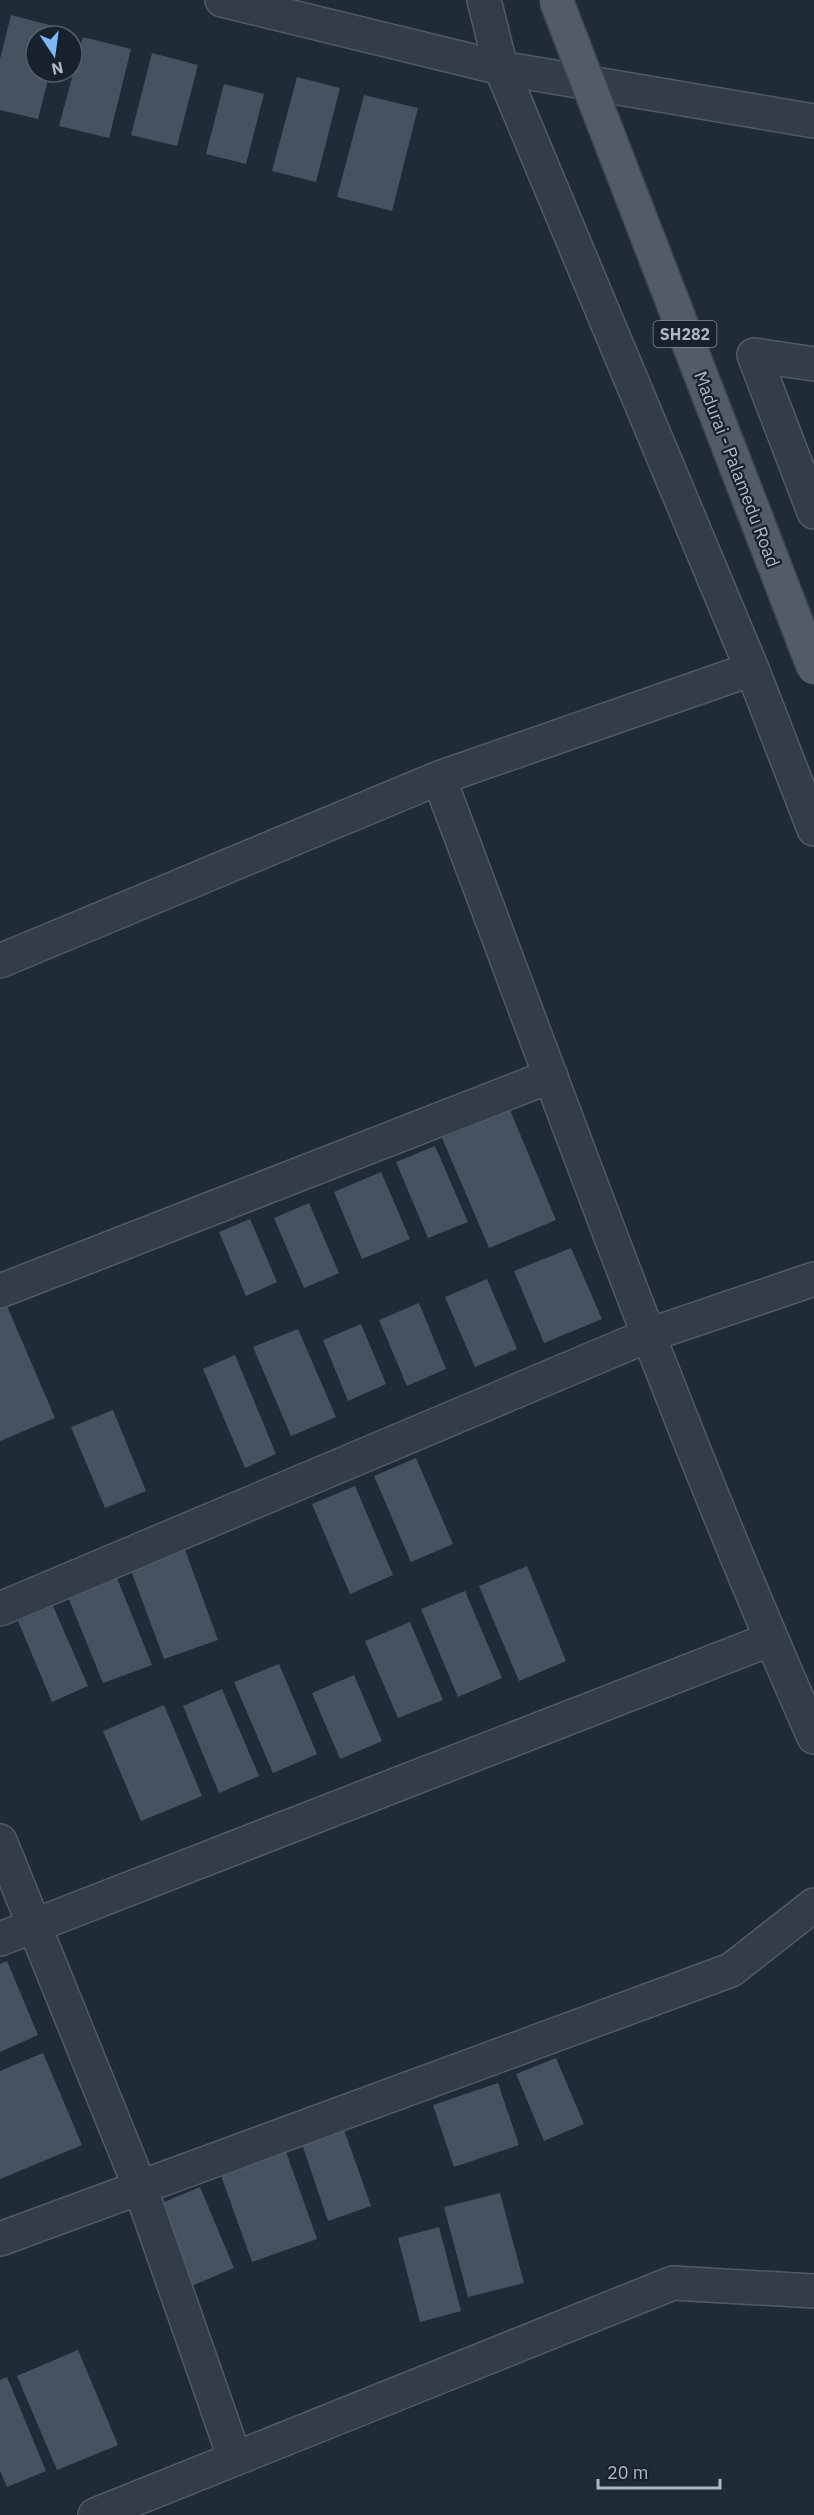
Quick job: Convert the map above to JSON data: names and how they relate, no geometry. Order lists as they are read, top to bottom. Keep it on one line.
{"streets":{"main road":["SH282","Madurai - Palamedu Road"]},"scale_bar":"20 m","north":"bottom"}
